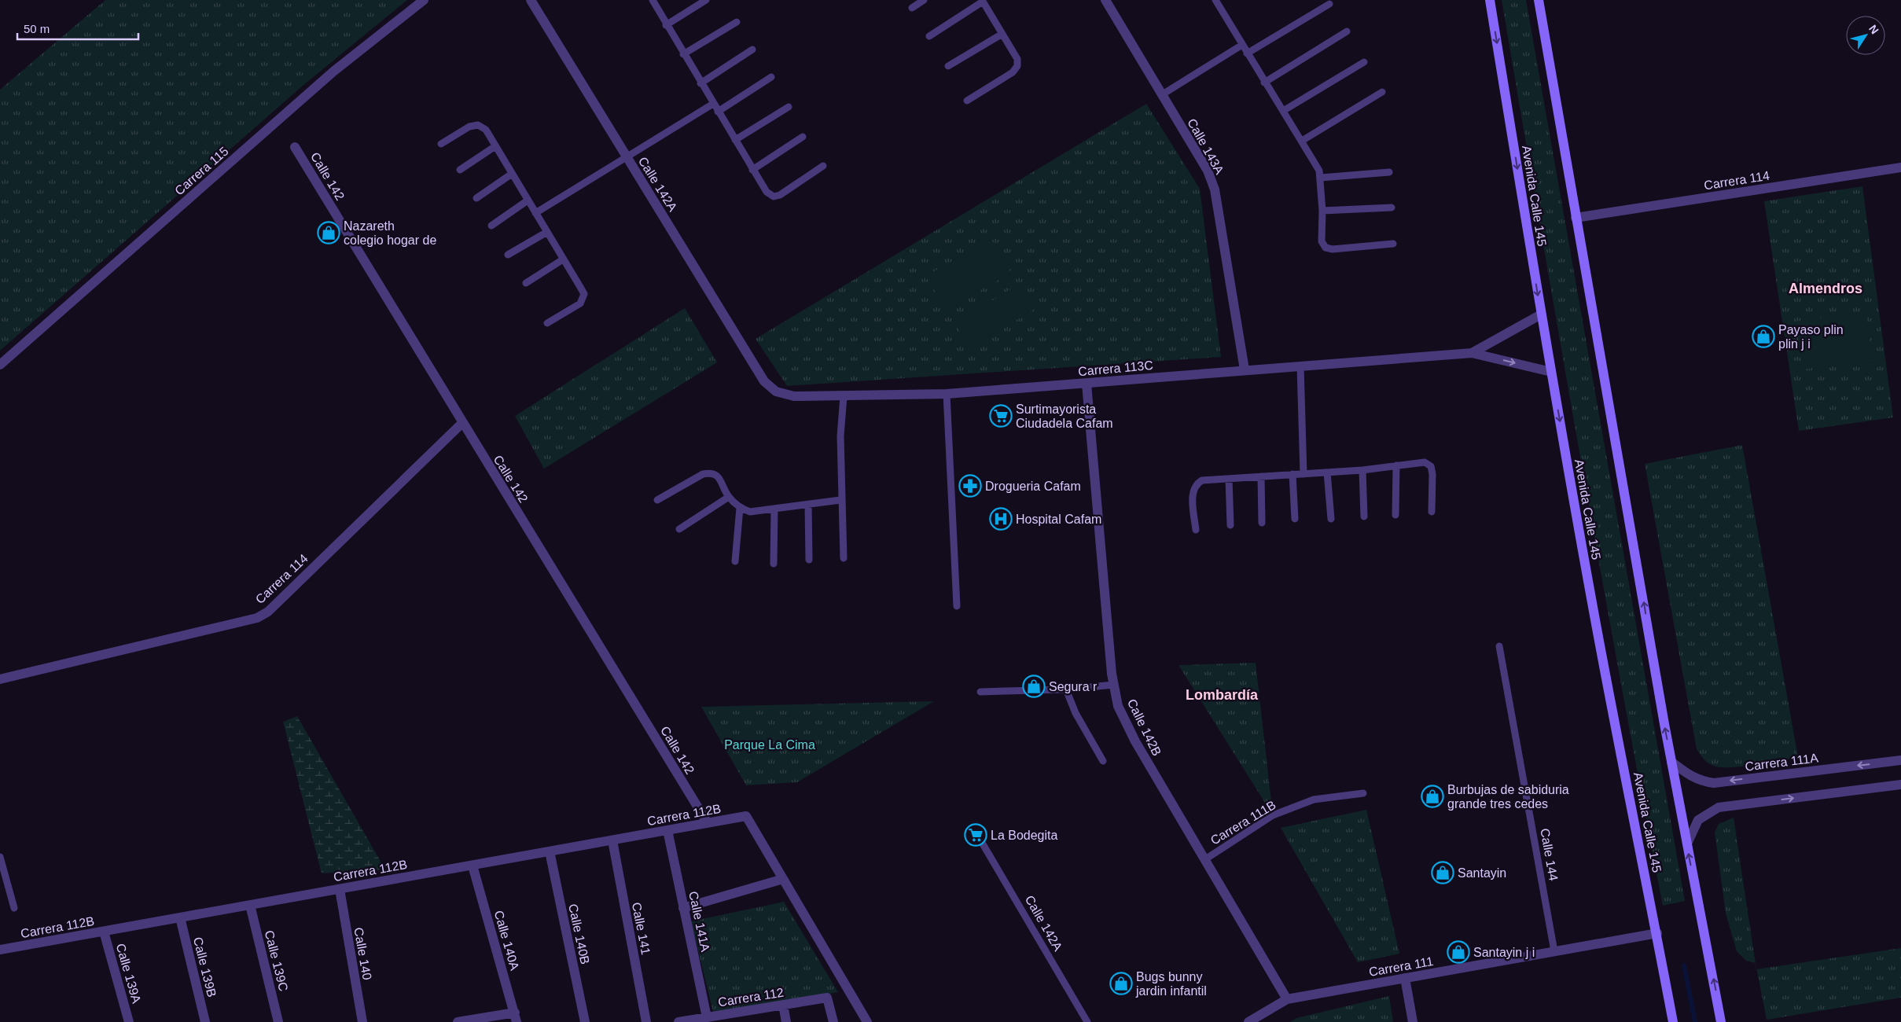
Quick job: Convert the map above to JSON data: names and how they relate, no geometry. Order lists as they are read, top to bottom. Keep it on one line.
{"streets":{"main road":["Avenida Calle 145"],"street":["Calle 143A","Carrera 115","Calle 142","Carrera 114","Calle 142A","Carrera 113C","Calle 142B","Carrera 111A","Carrera 112B","Calle 141A","Calle 141","Calle 140B","Calle 140A","Calle 140","Calle 139C","Carrera 111","Calle 139B","Calle 139A","Carrera 112"],"lane":["Carrera 111B","Calle 144"]},"crossings":[["Calle 143A","Carrera 113C"],["Calle 142","Carrera 114"],["Calle 142","Carrera 112B"],["Calle 142A","Carrera 113C"],["Avenida Calle 145","Carrera 113C"],["Avenida Calle 145","Carrera 111"],["Carrera 113C","Calle 142B"],["Calle 142B","Carrera 111B"],["Calle 142B","Carrera 111"],["Carrera 112B","Calle 141A"],["Carrera 112B","Calle 141"],["Carrera 112B","Calle 140B"],["Carrera 112B","Calle 140A"],["Carrera 112B","Calle 140"],["Carrera 112B","Calle 139C"],["Carrera 112B","Calle 139B"],["Carrera 112B","Calle 139A"],["Calle 144","Carrera 111"],["Calle 141A","Carrera 112"]],"districts":["Almendros","Lombardía"],"parks":["Parque La Cima"],"places":{"shop":["Nazareth colegio hogar de","Payaso plin plin j i","Segura r","Burbujas de sabiduria grande tres cedes","Santayin","Santayin j i","Bugs bunny jardin infantil"],"supermarket":["Surtimayorista Ciudadela Cafam","La Bodegita"],"pharmacy":["Drogueria Cafam"],"hospital":["Hospital Cafam"]},"scale_bar":"50 m","north":"top right"}
